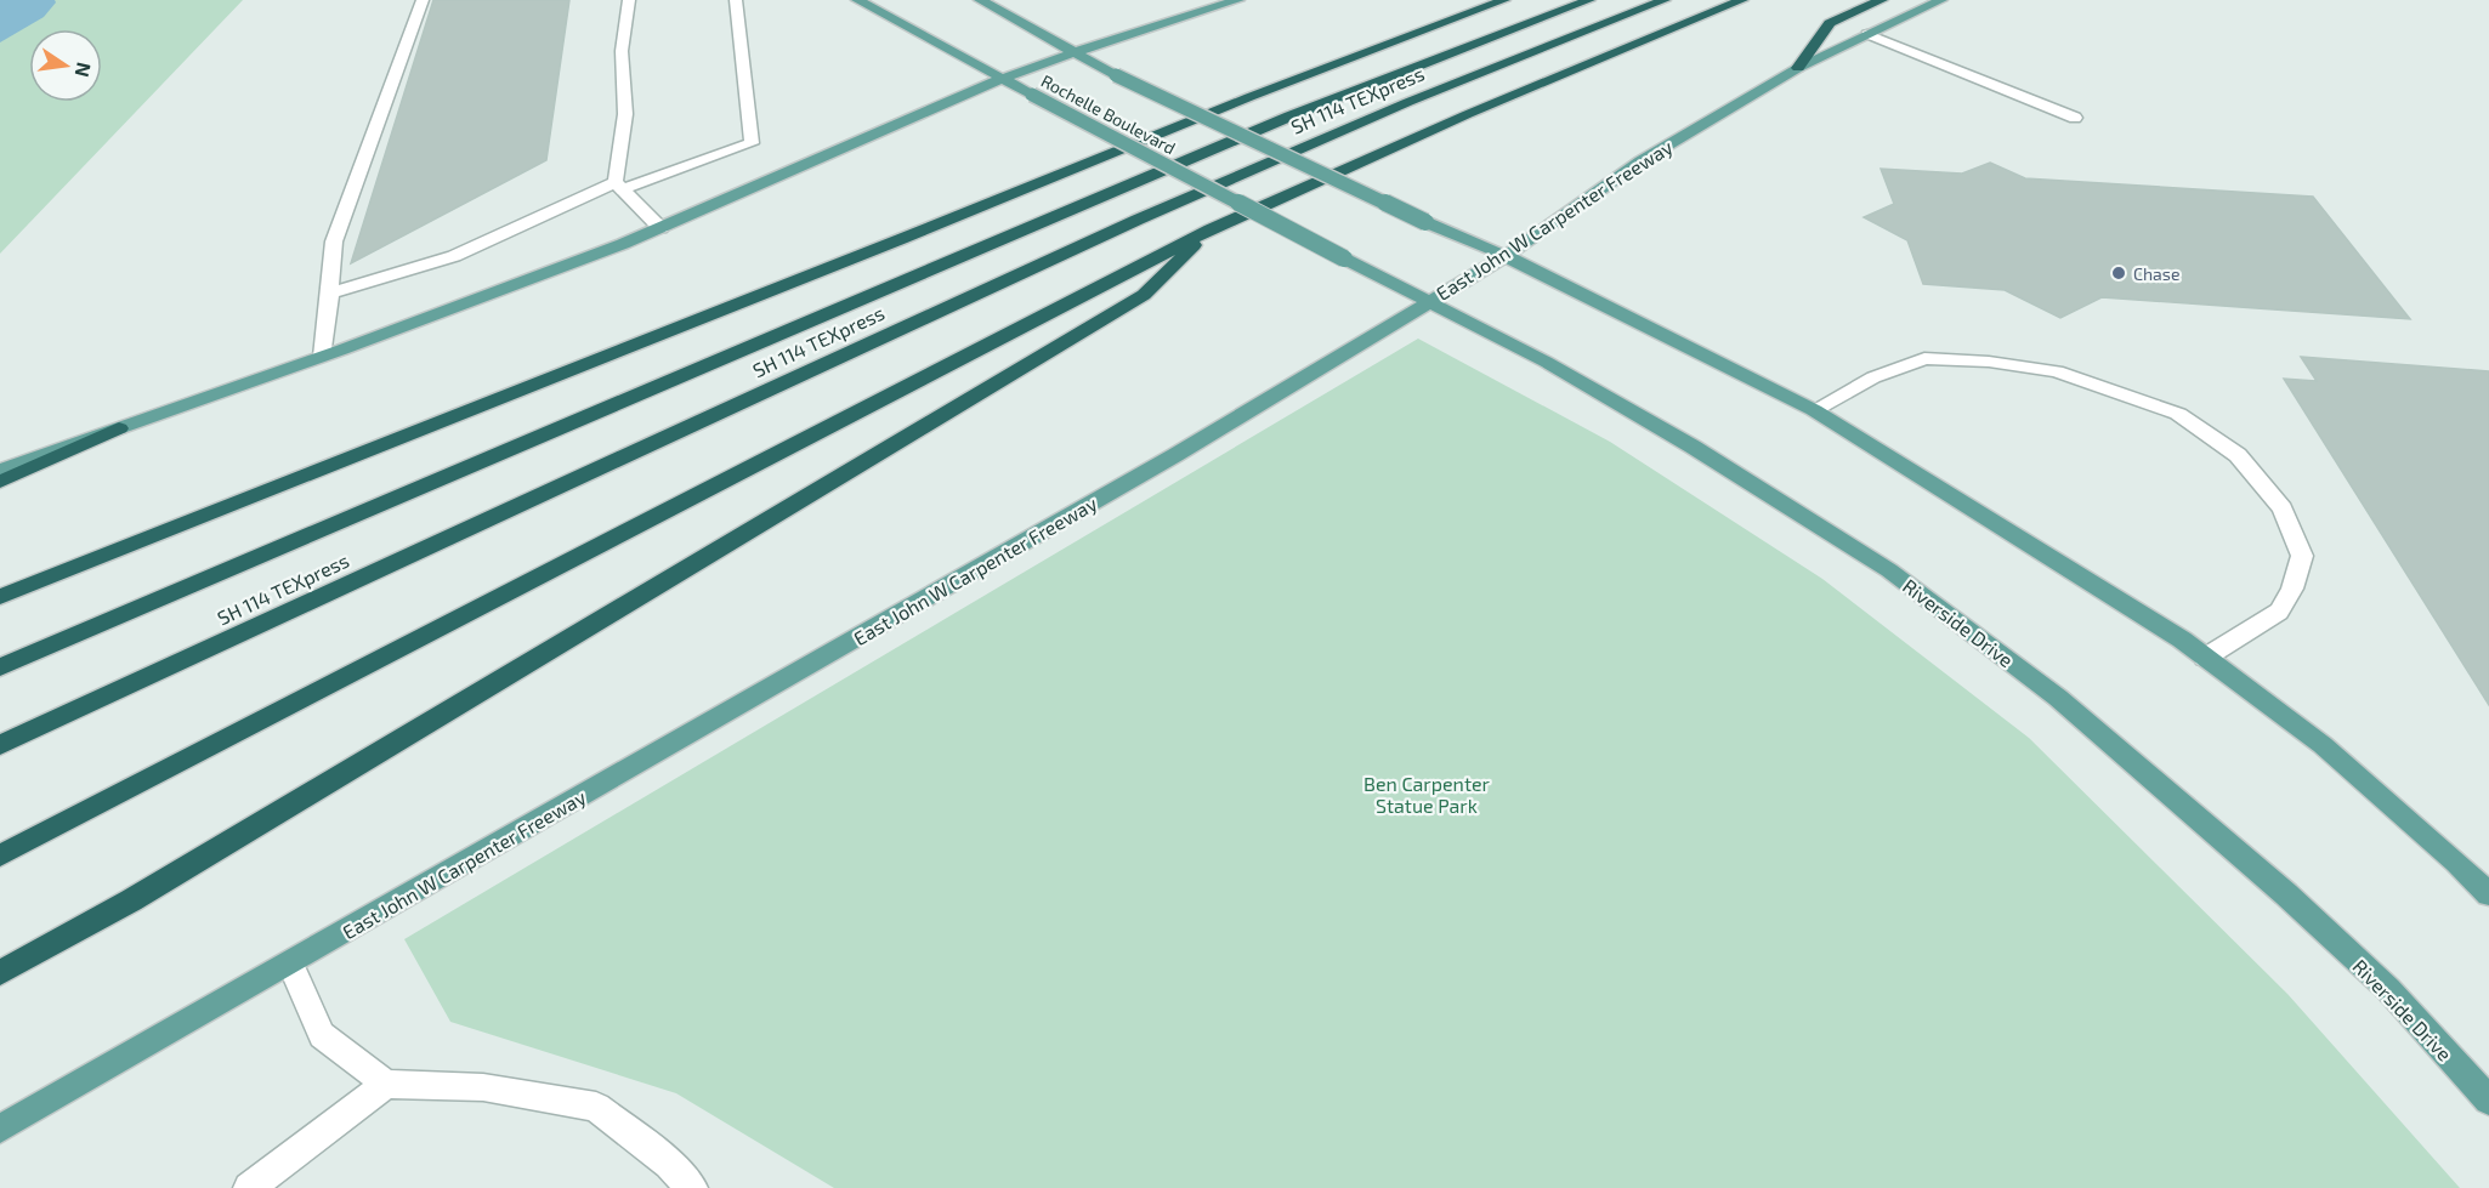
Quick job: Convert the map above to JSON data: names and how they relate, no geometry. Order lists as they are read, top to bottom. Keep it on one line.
{"streets":{"highway":["SH 114 TEXpress"],"main road":["Rochelle Boulevard","East John W Carpenter Freeway","Riverside Drive"]},"crossings":[["Rochelle Boulevard","East John W Carpenter Freeway"],["Rochelle Boulevard","Riverside Drive"],["East John W Carpenter Freeway","Riverside Drive"]],"parks":["Ben Carpenter Statue Park"],"places":["Chase"],"north":"right"}
